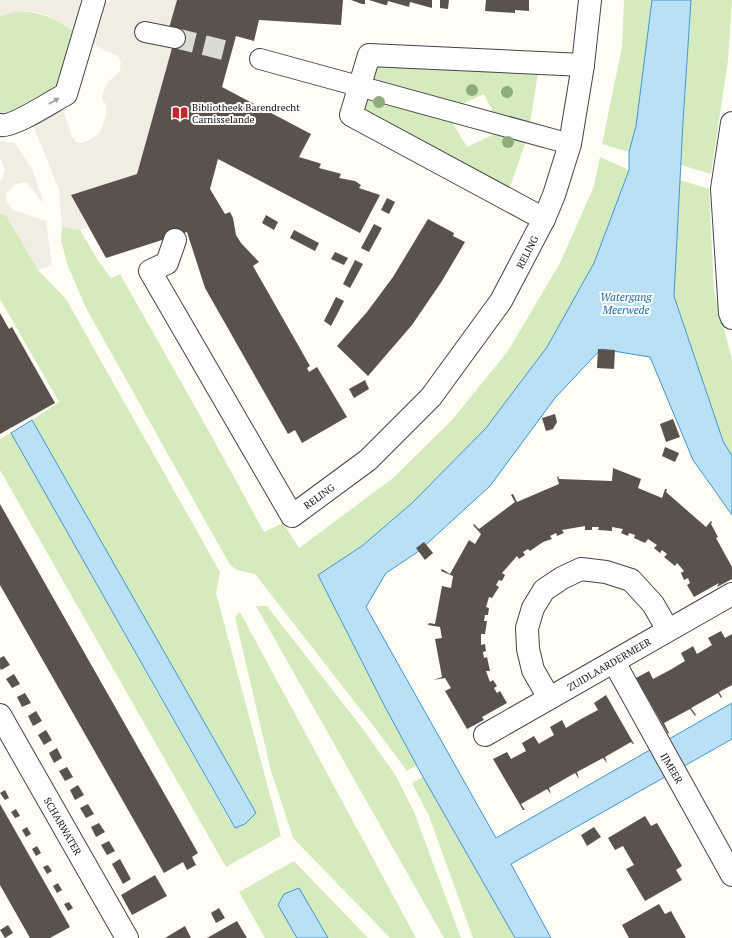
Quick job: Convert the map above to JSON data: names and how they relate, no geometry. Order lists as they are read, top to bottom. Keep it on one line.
{"streets":{"street":["RELING","ZUIDLAARDERMEER","IJMEER","SCHARWATER"]},"crossings":[["ZUIDLAARDERMEER","IJMEER"]],"water":["Watergang Meerwede"],"places":{"library":["Bibliotheek Barendrecht Carnisselande"]}}
